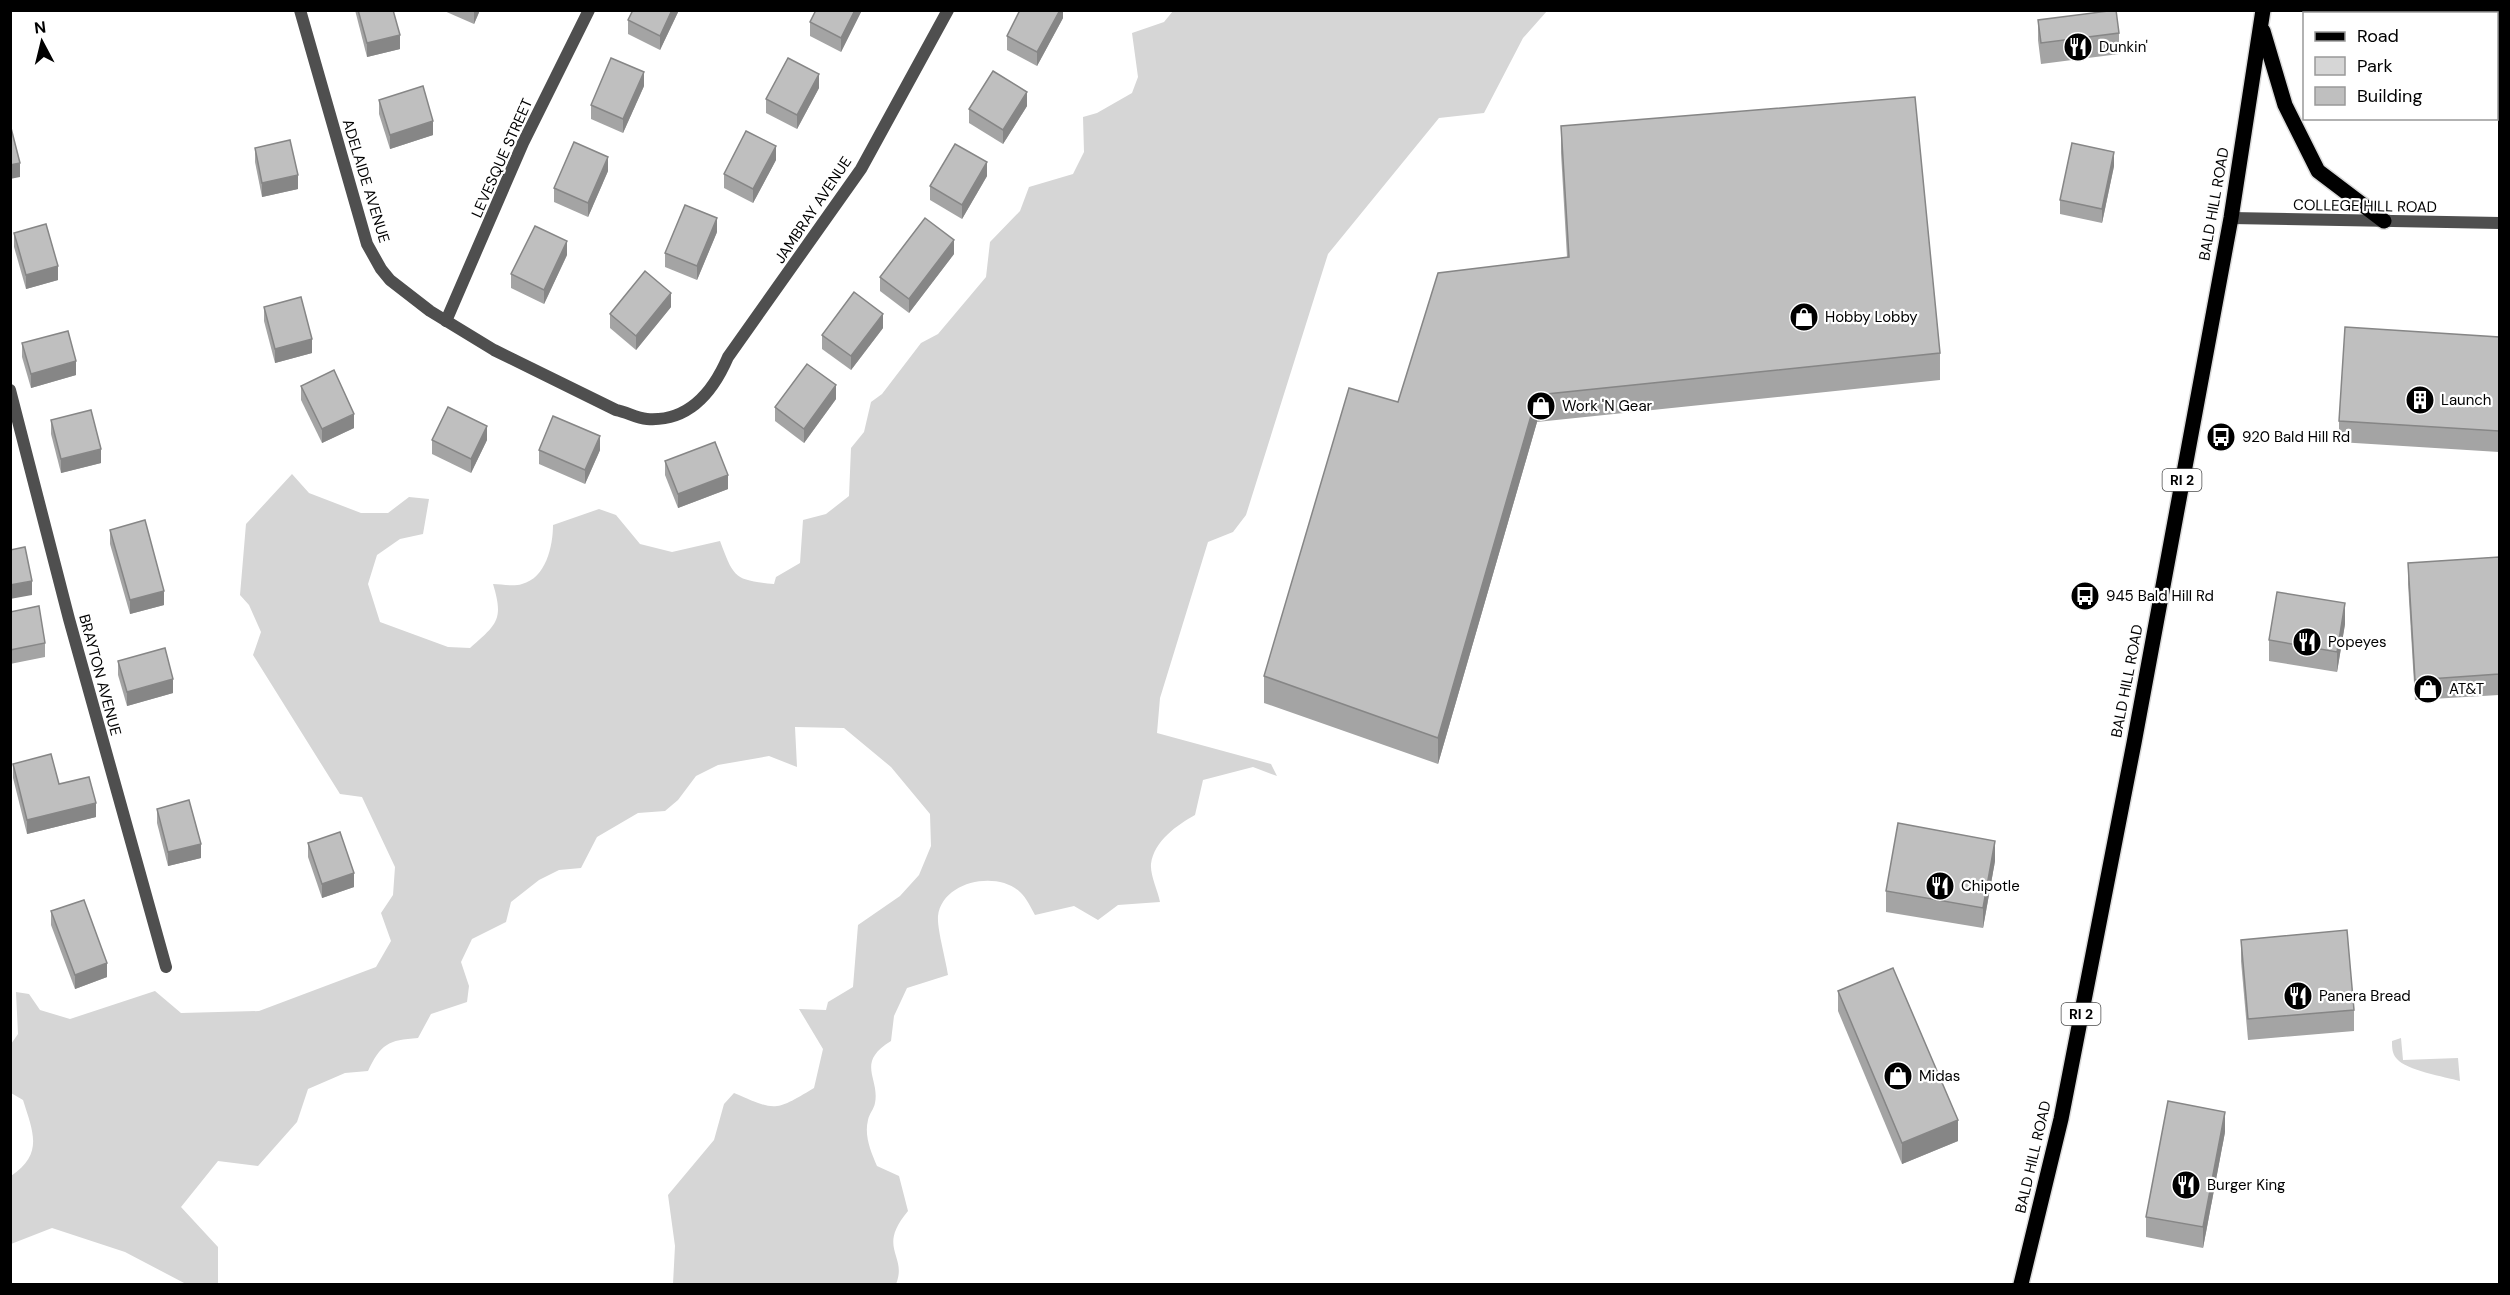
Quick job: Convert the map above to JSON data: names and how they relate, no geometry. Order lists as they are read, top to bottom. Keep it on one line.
{"streets":{"main road":["BALD HILL ROAD","RI 2"],"street":["LEVESQUE STREET","ADELAIDE AVENUE","COLLEGE HILL ROAD","JAMBRAY AVENUE","BRAYTON AVENUE"]},"crossings":[["LEVESQUE STREET","ADELAIDE AVENUE"],["ADELAIDE AVENUE","JAMBRAY AVENUE"],["BALD HILL ROAD","COLLEGE HILL ROAD"]],"places":{"restaurant":["Dunkin'","Popeyes","Chipotle","Panera Bread","Burger King"],"shop":["Hobby Lobby","Work 'N Gear","AT&T","Midas"],"building":["Launch"],"bus stop":["920 Bald Hill Rd","945 Bald Hill Rd"]},"legend":["Road","Park","Building"],"north":"top"}
